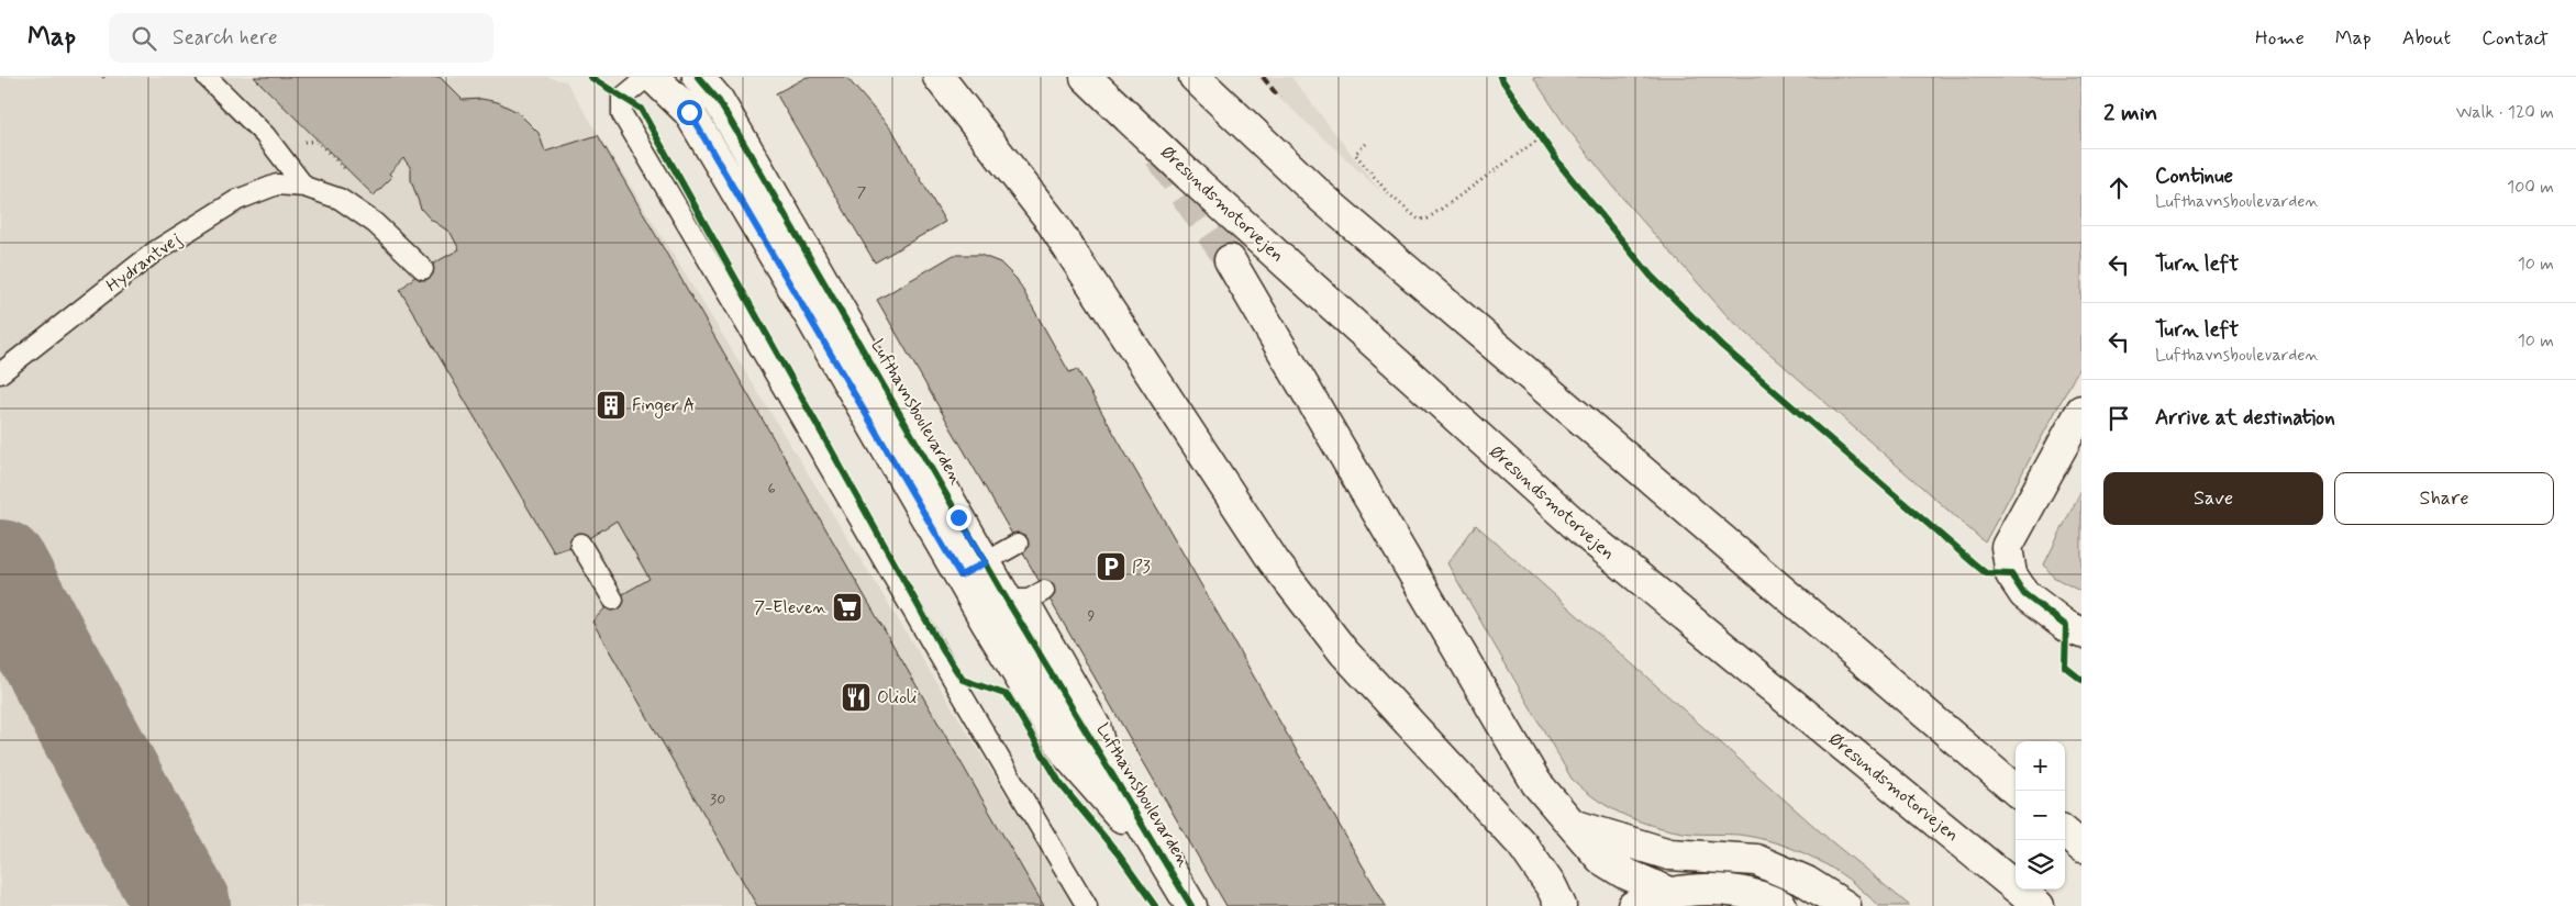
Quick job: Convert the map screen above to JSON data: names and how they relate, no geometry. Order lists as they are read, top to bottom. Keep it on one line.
{"streets":{"main road":["Øresundsmotorvejen","Lufthavnsboulevarden"],"lane":["Hydrantvej"]},"places":{"building":["Finger A"],"parking":["P3"],"supermarket":["7-Eleven"],"restaurant":["Olioli"]},"house_numbers":["7","6","9","30"],"page":{"header":"Map","search":"Search here","nav":["Home","Map","About","Contact"],"heading":["2 min","Walk · 120 m"],"list":[["Continue","Lufthavnsboulevarden","100 m"],["Turn left","10 m"],["Turn left","Lufthavnsboulevarden","10 m"],"Arrive at destination"],"buttons":["Save","Share"],"map_buttons":["+","−"]}}
